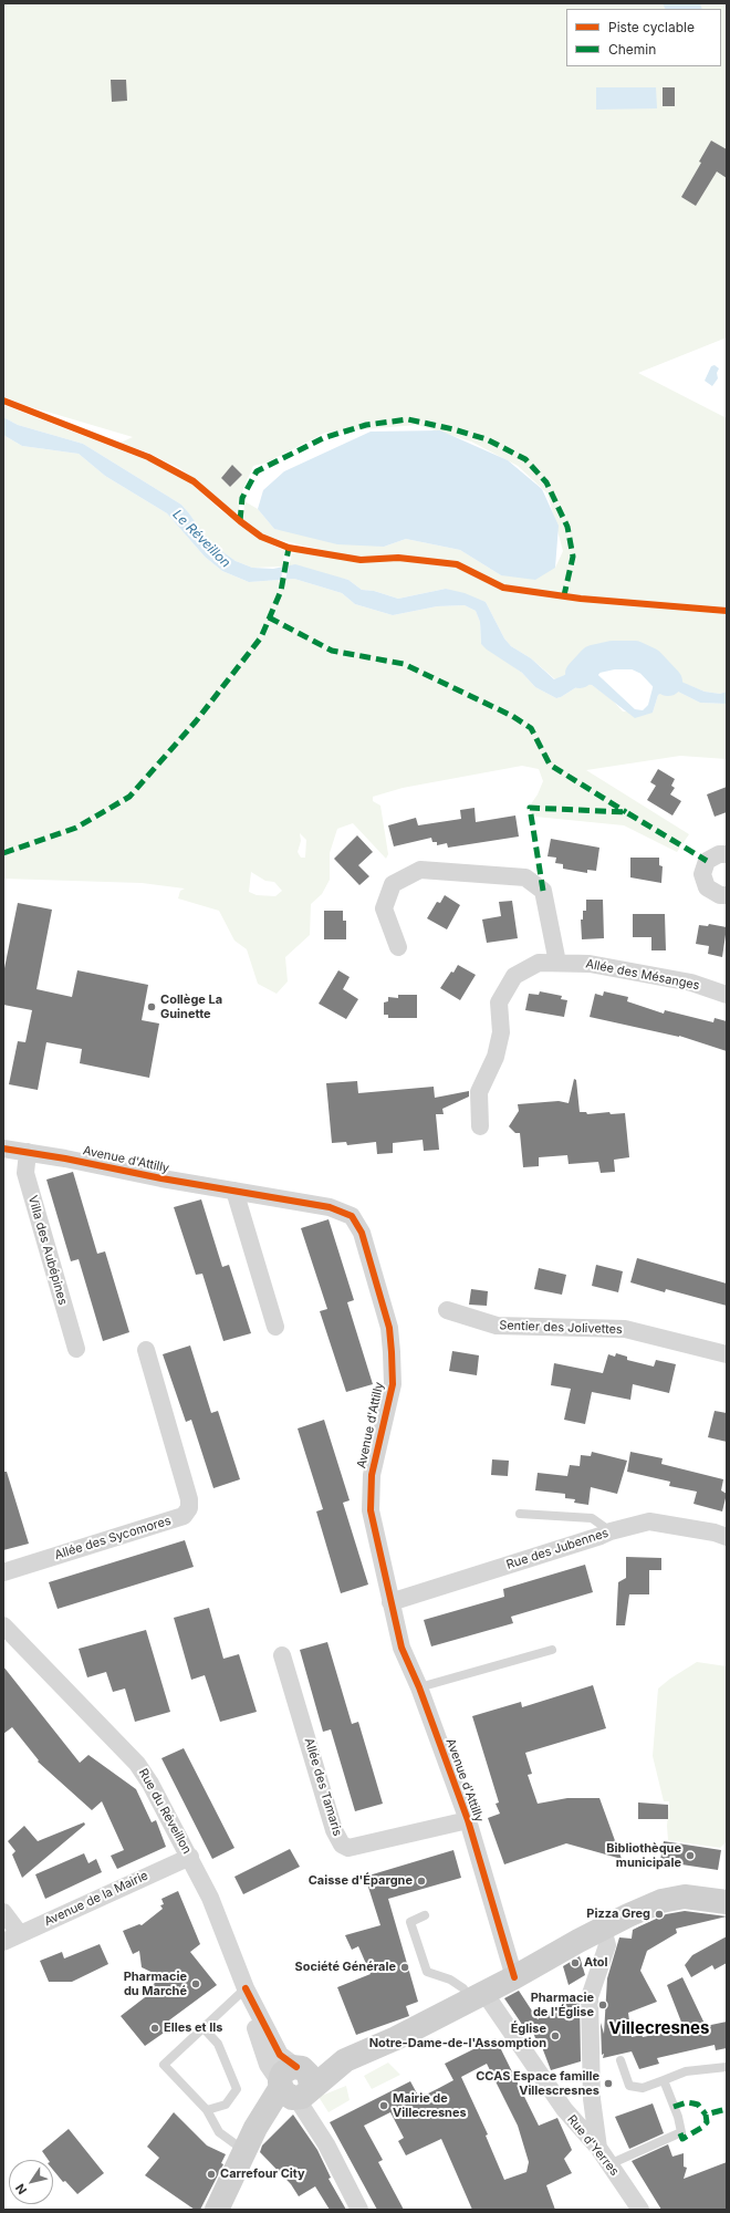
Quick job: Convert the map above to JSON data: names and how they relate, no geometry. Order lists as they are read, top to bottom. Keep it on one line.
{"streets":{"street":["Allée des Mésanges","Avenue d'Attilly","Villa des Aubépines","Sentier des Jolivettes","Allée des Sycomores","Rue des Jubennes","Allée des Tamaris","Rue du Réveillon","Avenue de la Mairie","Rue d'Yerres"]},"crossings":[["Avenue d'Attilly","Villa des Aubépines"],["Avenue d'Attilly","Rue des Jubennes"],["Avenue d'Attilly","Allée des Tamaris"],["Rue du Réveillon","Avenue de la Mairie"]],"districts":["Villecresnes"],"water":["Le Réveillon"],"places":["Collège La Guinette","Bibliothèque municipale","Caisse d'Épargne","Pizza Greg","Atol","Société Générale","Pharmacie du Marché","Pharmacie de l'Église","Elles et Ils","Église Notre-Dame-de-l'Assomption","CCAS Espace famille Villescresnes","Mairie de Villecresnes","Carrefour City"],"legend":["Piste cyclable","Chemin"],"north":"bottom left"}
